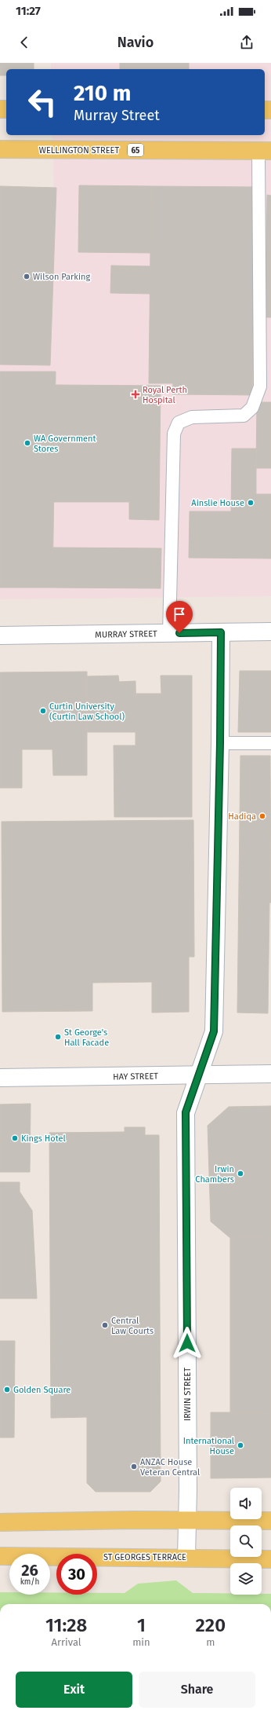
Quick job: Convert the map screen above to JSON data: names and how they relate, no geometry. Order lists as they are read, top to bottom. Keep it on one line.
{"streets":{"main road":["WELLINGTON STREET","65","ST GEORGES TERRACE"],"street":["MURRAY STREET","HAY STREET","IRWIN STREET"]},"crossings":[["MURRAY STREET","IRWIN STREET"],["HAY STREET","IRWIN STREET"],["IRWIN STREET","ST GEORGES TERRACE"]],"places":{"other":["Wilson Parking","WA Government Stores","Ainslie House","Curtin University (Curtin Law School)","Hadiqa","St George's Hall Facade","Kings Hotel","Irwin Chambers","Central Law Courts","Golden Square","International House","ANZAC House Veteran Central"],"health":["Royal Perth Hospital"]},"page":{"status":"11:27","header":"Navio","turn":["210 m","Murray Street"],"speed":"26 km/h","limit":"30","eta":["11:28","Arrival","1","min","220","m"],"buttons":["Exit","Share"]}}
